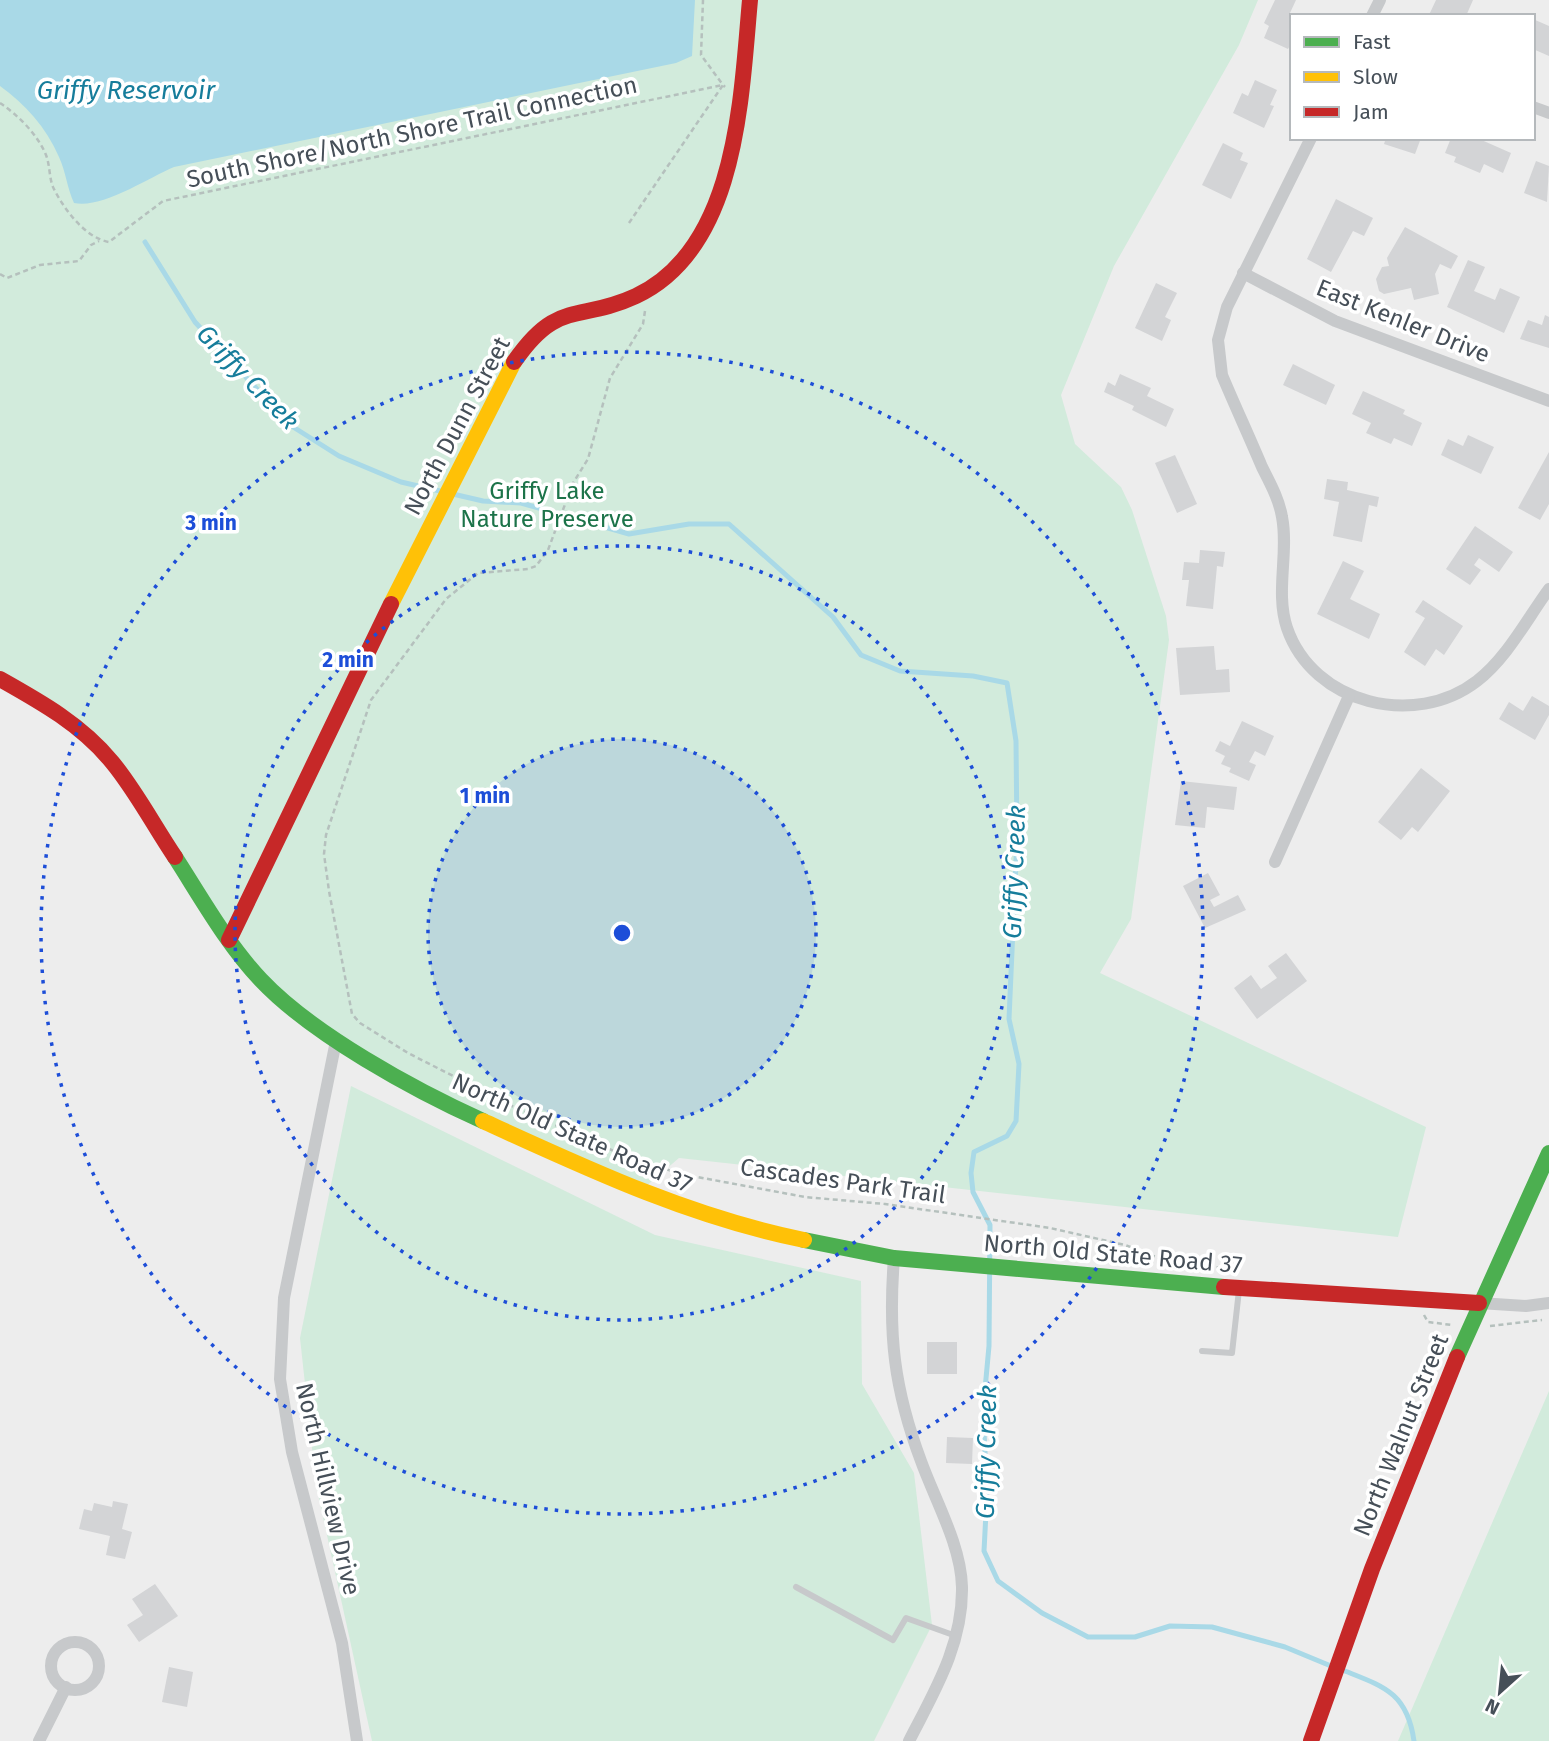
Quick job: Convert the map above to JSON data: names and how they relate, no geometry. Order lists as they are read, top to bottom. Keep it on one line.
{"streets":{"street":["East Kenler Drive","North Dunn Street","North Old State Road 37","North Walnut Street","North Hillview Drive"],"path":["South Shore/North Shore Trail Connection","Cascades Park Trail"]},"crossings":[["North Dunn Street","North Old State Road 37"],["North Dunn Street","Cascades Park Trail"],["North Old State Road 37","North Walnut Street"],["North Old State Road 37","North Hillview Drive"]],"water":["Griffy Reservoir","Griffy Creek"],"parks":["Griffy Lake Nature Preserve"],"legend":["Fast","Slow","Jam"],"north":"bottom left","rings":["3 min","2 min","1 min"]}
